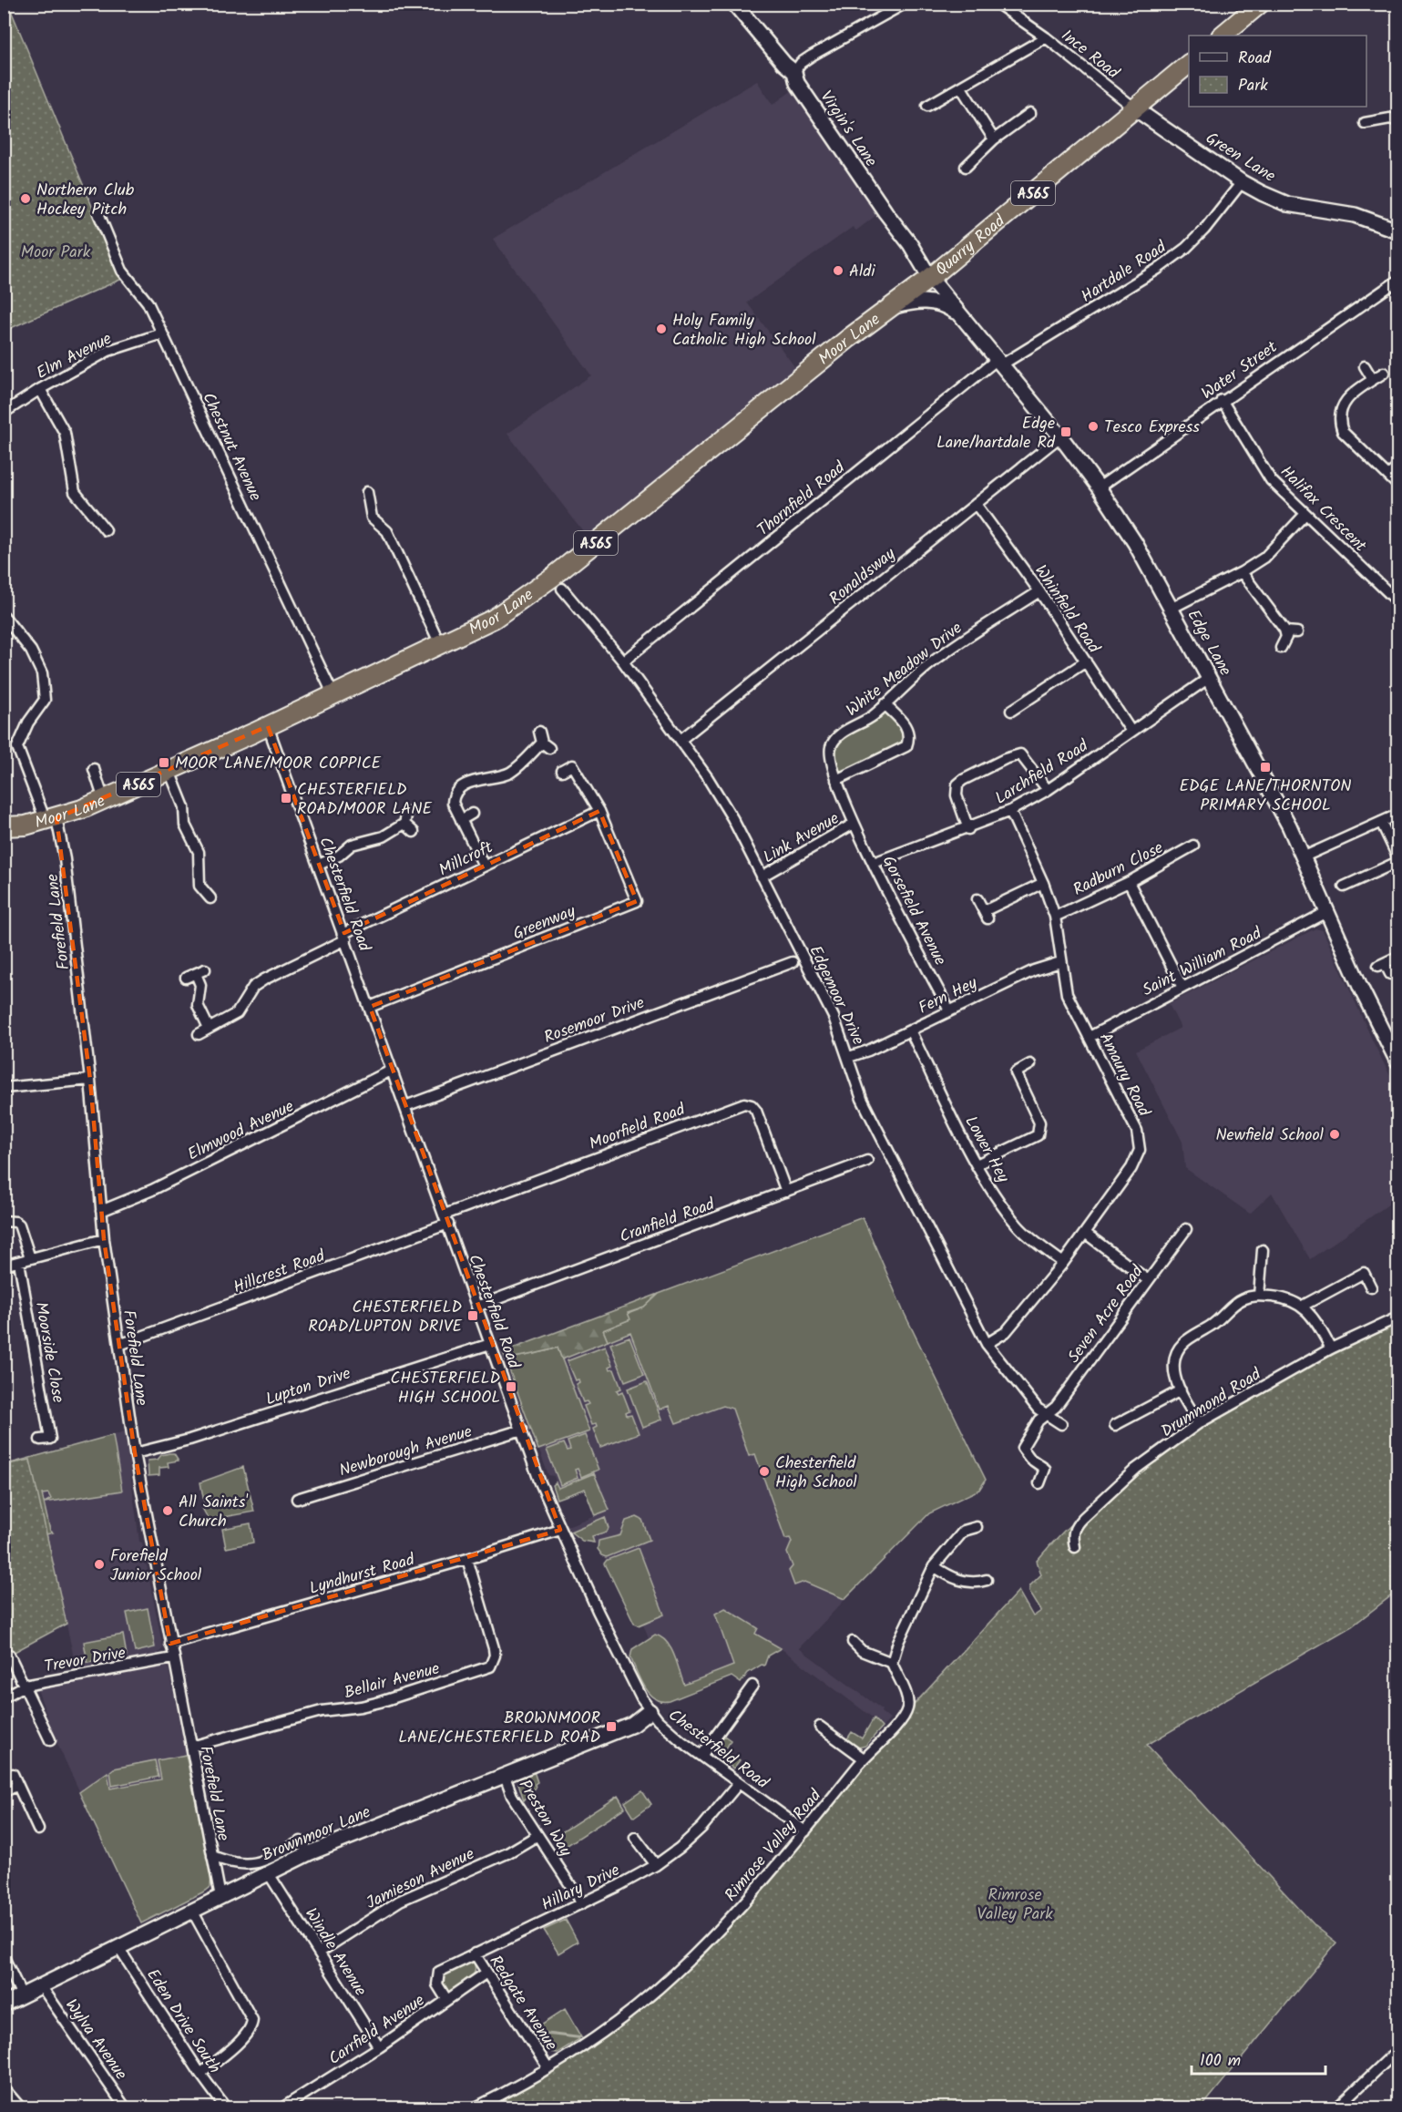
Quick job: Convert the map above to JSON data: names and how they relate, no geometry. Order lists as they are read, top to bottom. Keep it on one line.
{"streets":{"highway":["A565","Quarry Road","Moor Lane"],"street":["Ince Road","Virgin's Lane","Green Lane","Hartdale Road","Elm Avenue","Water Street","Chestnut Avenue","Thornfield Road","Halifax Crescent","Ronaldsway","Whinfield Road","Edge Lane","White Meadow Drive","Larchfield Road","Link Avenue","Millcroft","Radburn Close","Chesterfield Road","Gorsefield Avenue","Forefield Lane","Greenway","Saint William Road","Edgemoor Drive","Fern Hey","Rosemoor Drive","Amaury Road","Moorfield Road","Elmwood Avenue","Lower Hey","Cranfield Road","Hillcrest Road","Seven Acre Road","Moorside Close","Lupton Drive","Drummond Road","Newborough Avenue","Lyndhurst Road","Trevor Drive","Bellair Avenue","Preston Way","Brownmoor Lane","Rimrose Valley Road","Jamieson Avenue","Hillary Drive","Windle Avenue","Redgate Avenue","Eden Drive South","Carrfield Avenue","Wylva Avenue"]},"crossings":[["Ince Road","Green Lane"],["Ince Road","A565"],["Ince Road","Quarry Road"],["Virgin's Lane","Quarry Road"],["Virgin's Lane","Moor Lane"],["Virgin's Lane","Edge Lane"],["Green Lane","A565"],["Green Lane","Quarry Road"],["Green Lane","Hartdale Road"],["A565","Quarry Road"],["Quarry Road","Moor Lane"],["Quarry Road","Edge Lane"],["Hartdale Road","Thornfield Road"],["Hartdale Road","Edge Lane"],["Moor Lane","Chestnut Avenue"],["Moor Lane","Edge Lane"],["Moor Lane","Chesterfield Road"],["Moor Lane","Forefield Lane"],["Elm Avenue","Chestnut Avenue"],["Water Street","Halifax Crescent"],["Water Street","Edge Lane"],["Thornfield Road","Edge Lane"],["Thornfield Road","Edgemoor Drive"],["Ronaldsway","Whinfield Road"],["Ronaldsway","Edge Lane"],["Ronaldsway","Edgemoor Drive"],["Whinfield Road","White Meadow Drive"],["Whinfield Road","Larchfield Road"],["Edge Lane","Larchfield Road"],["Edge Lane","Saint William Road"],["White Meadow Drive","Link Avenue"],["White Meadow Drive","Gorsefield Avenue"],["Larchfield Road","Gorsefield Avenue"],["Larchfield Road","Amaury Road"],["Link Avenue","Gorsefield Avenue"],["Link Avenue","Edgemoor Drive"],["Millcroft","Chesterfield Road"],["Millcroft","Greenway"],["Radburn Close","Amaury Road"],["Chesterfield Road","Greenway"],["Chesterfield Road","Rosemoor Drive"],["Chesterfield Road","Moorfield Road"],["Chesterfield Road","Elmwood Avenue"],["Chesterfield Road","Cranfield Road"],["Chesterfield Road","Hillcrest Road"],["Chesterfield Road","Lupton Drive"],["Chesterfield Road","Newborough Avenue"],["Chesterfield Road","Lyndhurst Road"],["Chesterfield Road","Brownmoor Lane"],["Chesterfield Road","Rimrose Valley Road"],["Chesterfield Road","Hillary Drive"],["Gorsefield Avenue","Fern Hey"],["Forefield Lane","Elmwood Avenue"],["Forefield Lane","Hillcrest Road"],["Forefield Lane","Lupton Drive"],["Forefield Lane","Lyndhurst Road"],["Forefield Lane","Trevor Drive"],["Forefield Lane","Bellair Avenue"],["Forefield Lane","Brownmoor Lane"],["Saint William Road","Amaury Road"],["Edgemoor Drive","Fern Hey"],["Edgemoor Drive","Amaury Road"],["Edgemoor Drive","Seven Acre Road"],["Fern Hey","Amaury Road"],["Fern Hey","Lower Hey"],["Amaury Road","Lower Hey"],["Moorfield Road","Cranfield Road"],["Moorfield Road","Hillcrest Road"],["Lyndhurst Road","Bellair Avenue"],["Preston Way","Brownmoor Lane"],["Preston Way","Jamieson Avenue"],["Preston Way","Hillary Drive"],["Brownmoor Lane","Windle Avenue"],["Brownmoor Lane","Eden Drive South"],["Brownmoor Lane","Wylva Avenue"],["Rimrose Valley Road","Redgate Avenue"],["Jamieson Avenue","Windle Avenue"],["Hillary Drive","Redgate Avenue"],["Hillary Drive","Carrfield Avenue"],["Windle Avenue","Carrfield Avenue"],["Redgate Avenue","Carrfield Avenue"]],"parks":["Moor Park","Rimrose Valley Park"],"places":{"other":["Northern Club Hockey Pitch","Aldi","Holy Family Catholic High School","Tesco Express","Newfield School","Chesterfield High School","All Saints' Church","Forefield Junior School"],"transit":["Edge Lane/hartdale Rd","MOOR LANE/MOOR COPPICE","EDGE LANE/THORNTON PRIMARY SCHOOL","CHESTERFIELD ROAD/MOOR LANE","CHESTERFIELD ROAD/LUPTON DRIVE","CHESTERFIELD HIGH SCHOOL","BROWNMOOR LANE/CHESTERFIELD ROAD"]},"legend":["Road","Park"],"scale_bar":"100 m"}
